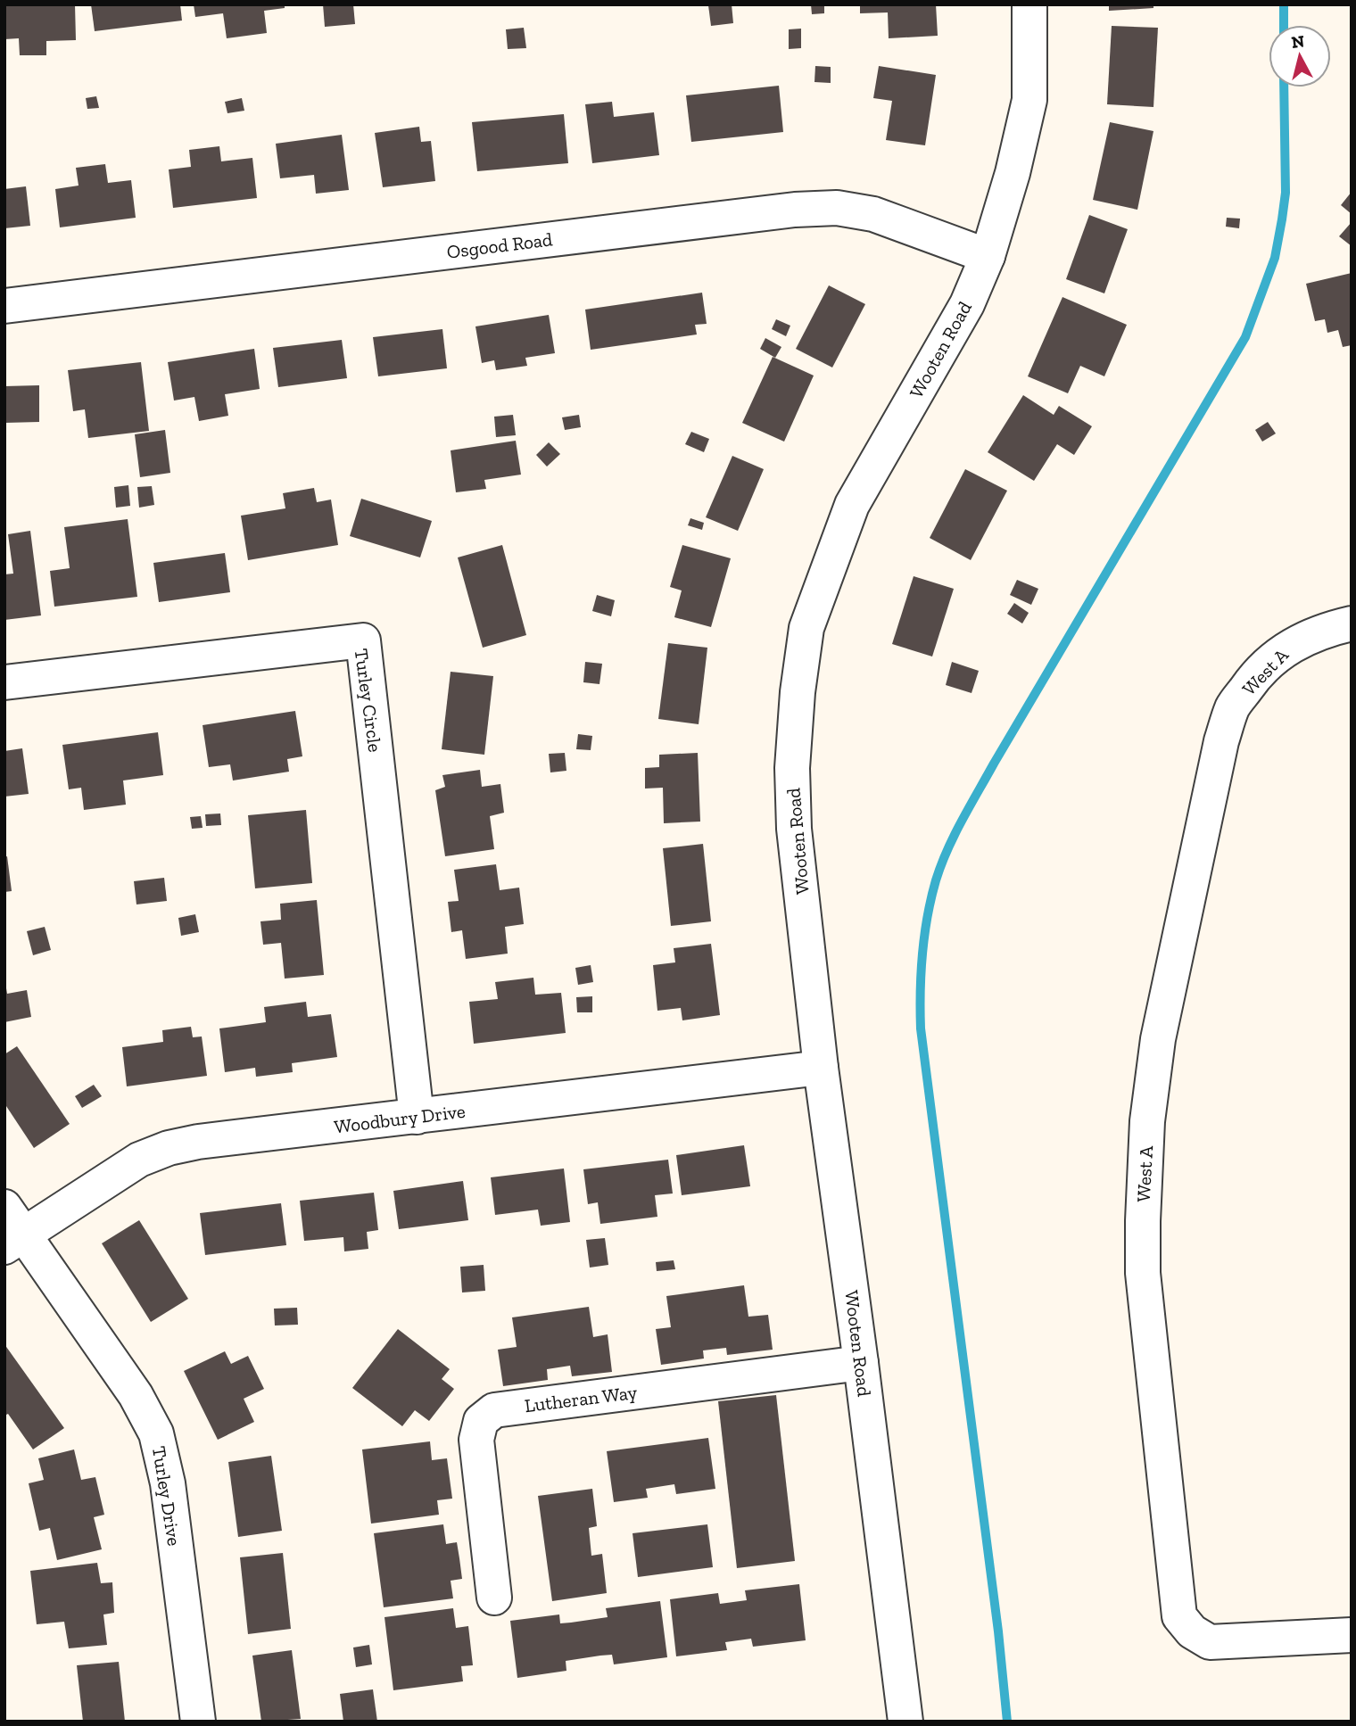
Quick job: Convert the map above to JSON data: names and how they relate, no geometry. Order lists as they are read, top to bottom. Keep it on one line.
{"streets":{"street":["Osgood Road","Wooten Road","West A","Turley Circle","Woodbury Drive","Lutheran Way","Turley Drive"]},"crossings":[["Osgood Road","Wooten Road"],["Wooten Road","Woodbury Drive"],["Wooten Road","Lutheran Way"],["Turley Circle","Woodbury Drive"],["Woodbury Drive","Turley Drive"]],"north":"top"}
